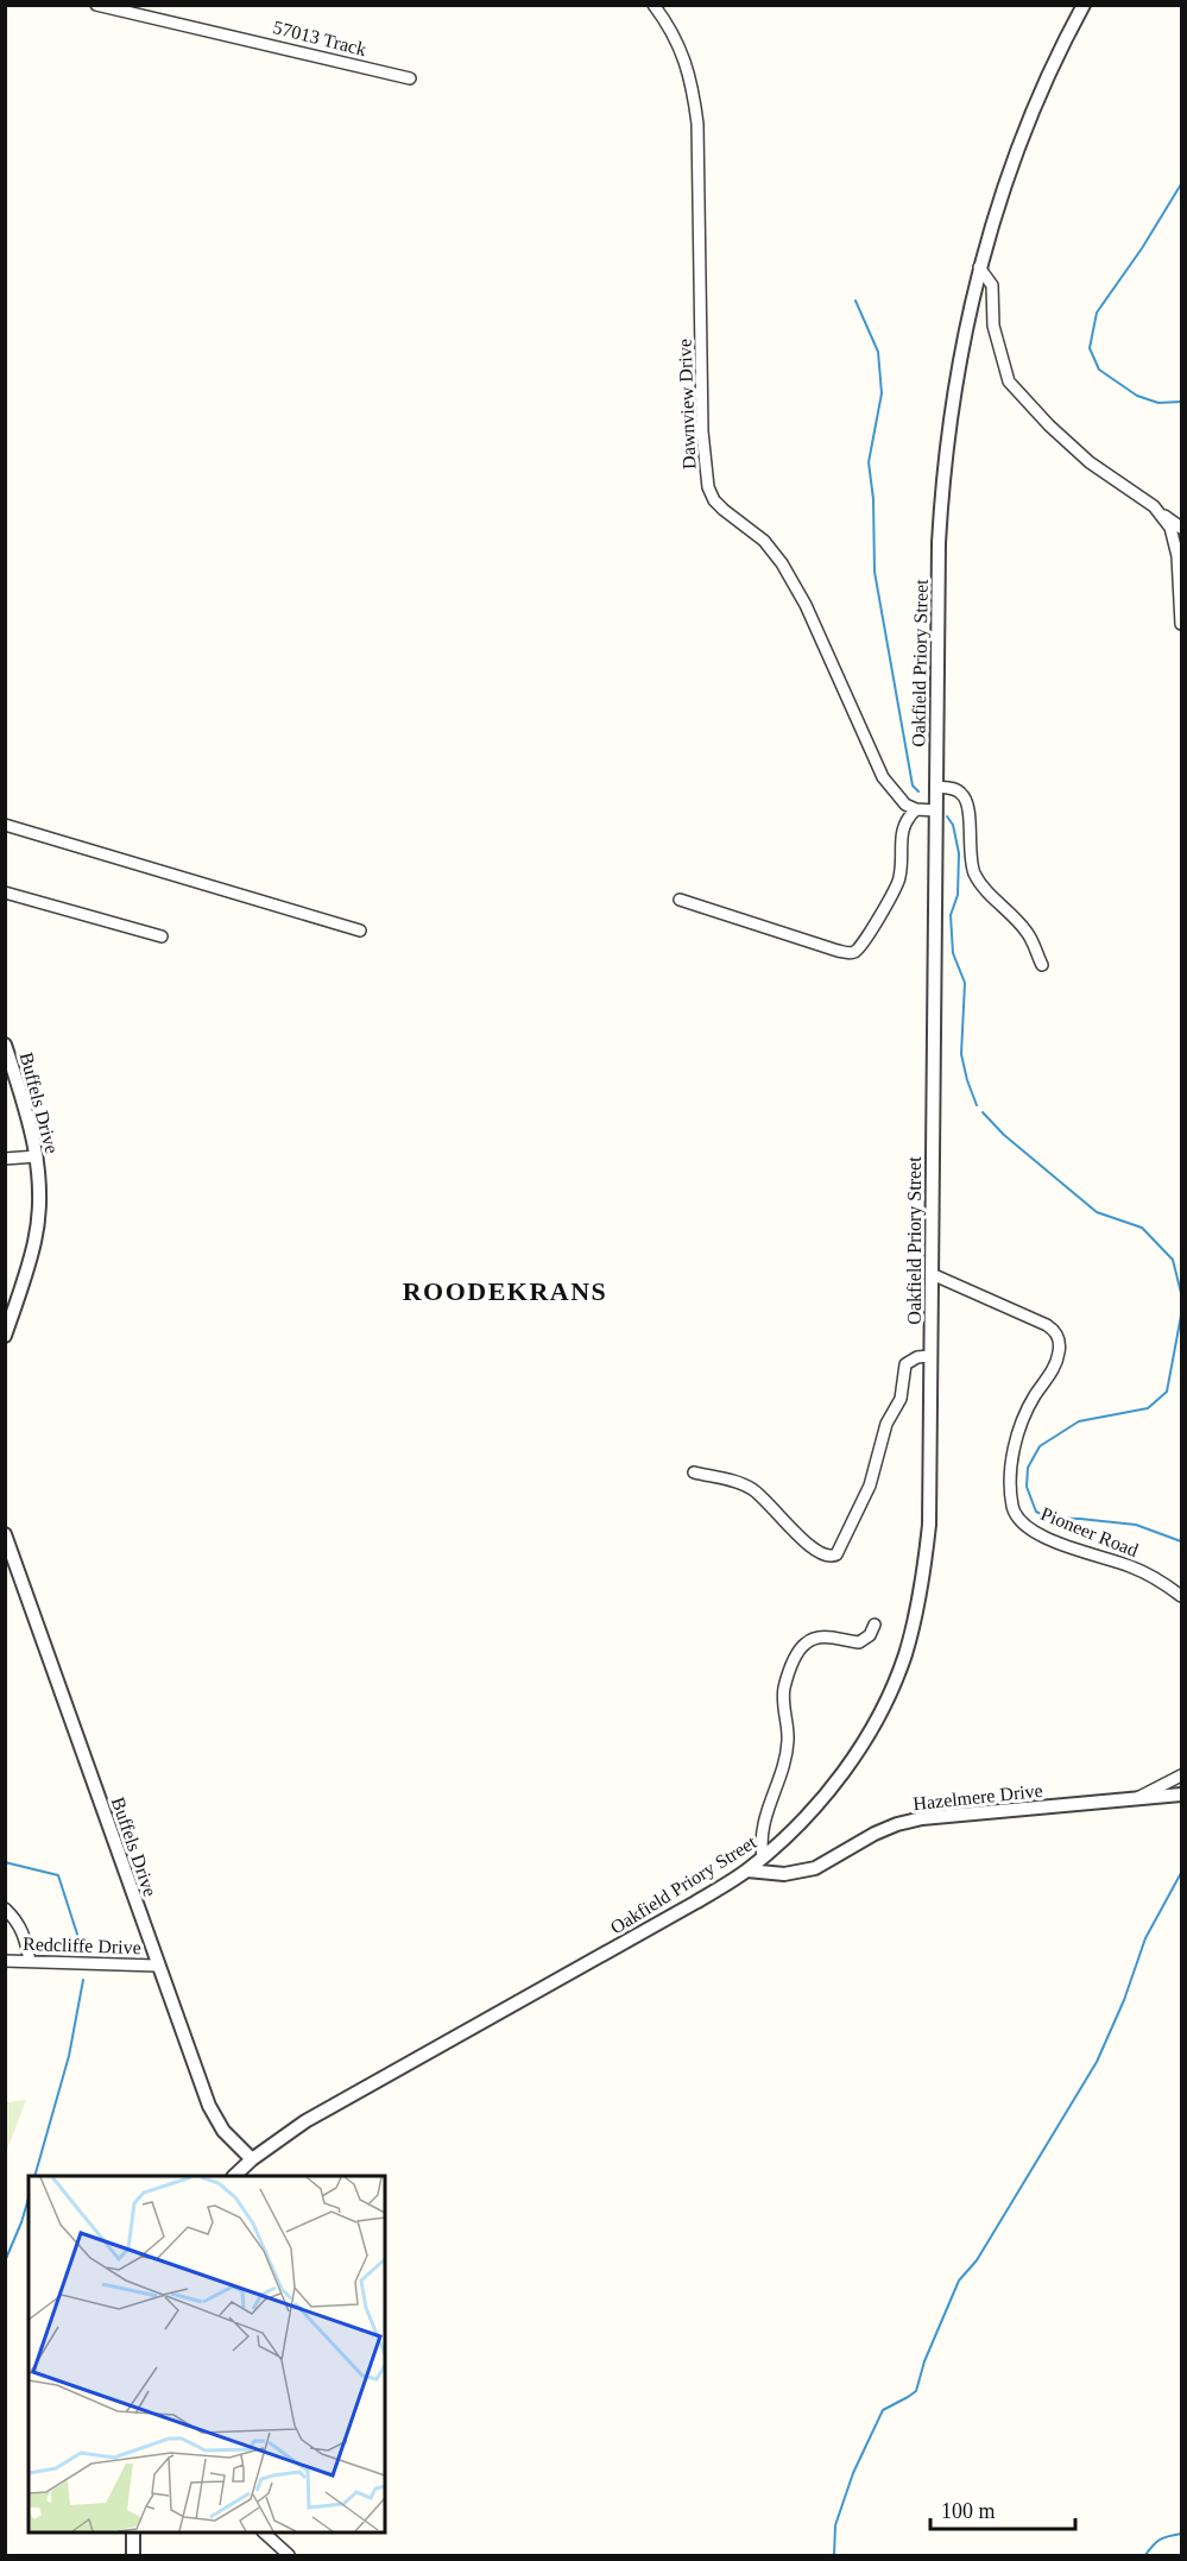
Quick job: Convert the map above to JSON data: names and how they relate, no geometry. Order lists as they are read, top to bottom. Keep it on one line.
{"streets":{"street":["57013 Track","Dawnview Drive","Oakfield Priory Street","Buffels Drive","Pioneer Road","Hazelmere Drive","Redcliffe Drive"]},"crossings":[["Oakfield Priory Street","Buffels Drive"],["Oakfield Priory Street","Pioneer Road"],["Oakfield Priory Street","Hazelmere Drive"],["Buffels Drive","Redcliffe Drive"]],"districts":["ROODEKRANS"],"scale_bar":"100 m"}
